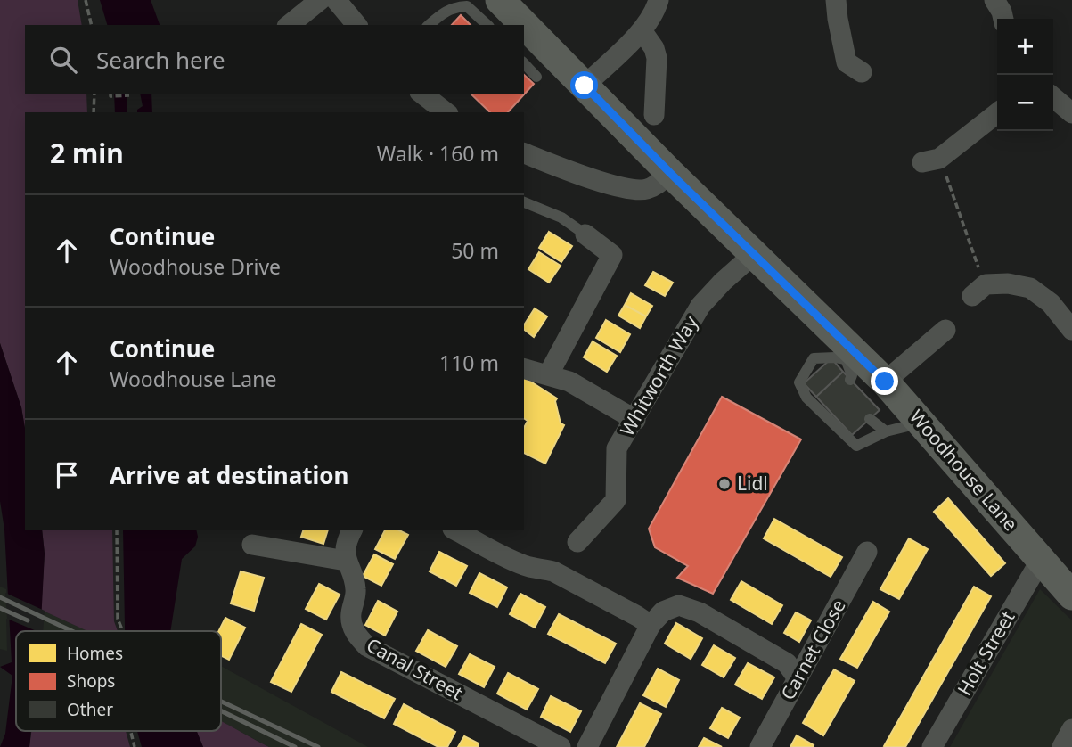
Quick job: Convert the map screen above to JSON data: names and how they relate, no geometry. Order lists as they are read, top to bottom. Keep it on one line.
{"streets":{"main road":["Woodhouse Lane"],"street":["Whitworth Way","Carnet Close","Holt Street","Canal Street"]},"crossings":[["Whitworth Way","Woodhouse Lane"],["Woodhouse Lane","Holt Street"]],"places":["Lidl"],"legend":["Homes","Shops","Other"],"page":{"map_buttons":["+","−"],"search":"Search here","heading":["2 min","Walk · 160 m"],"list":[["Continue","Woodhouse Drive","50 m"],["Continue","Woodhouse Lane","110 m"],"Arrive at destination"]}}
